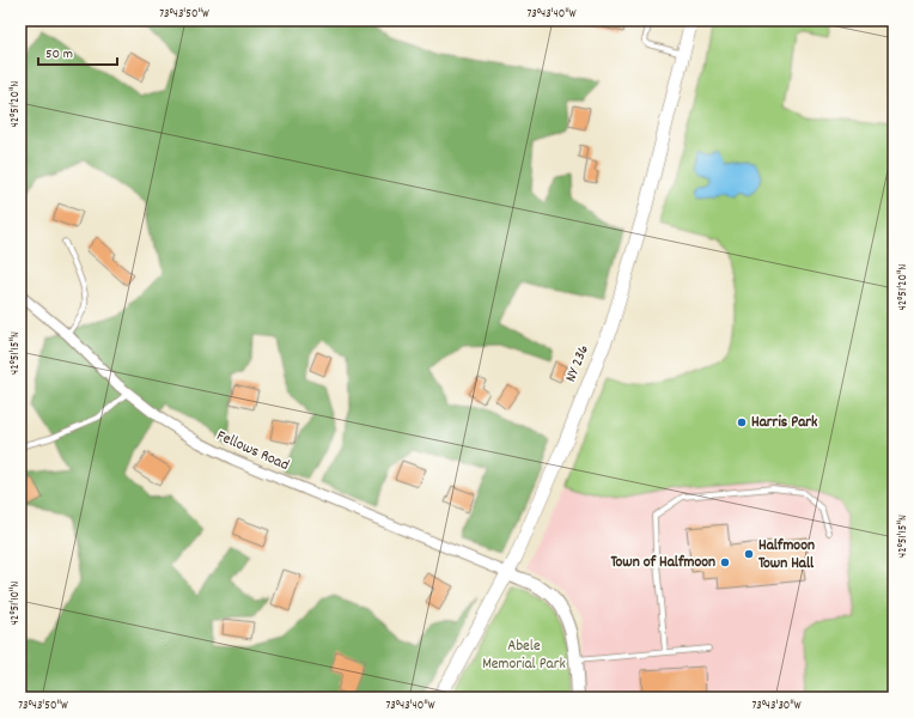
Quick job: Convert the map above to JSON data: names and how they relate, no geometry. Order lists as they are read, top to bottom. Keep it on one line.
{"streets":{"main road":["NY 236"],"street":["Fellows Road"]},"crossings":[["NY 236","Fellows Road"]],"parks":["Abele Memorial Park"],"places":["Harris Park","Halfmoon Town Hall","Town of Halfmoon"],"scale_bar":"50 m","coordinates":["73°43'50\"W","73°43'40\"W","42°51'20\"N","42°51'15\"N","42°51'10\"N","73°43'30\"W"]}
